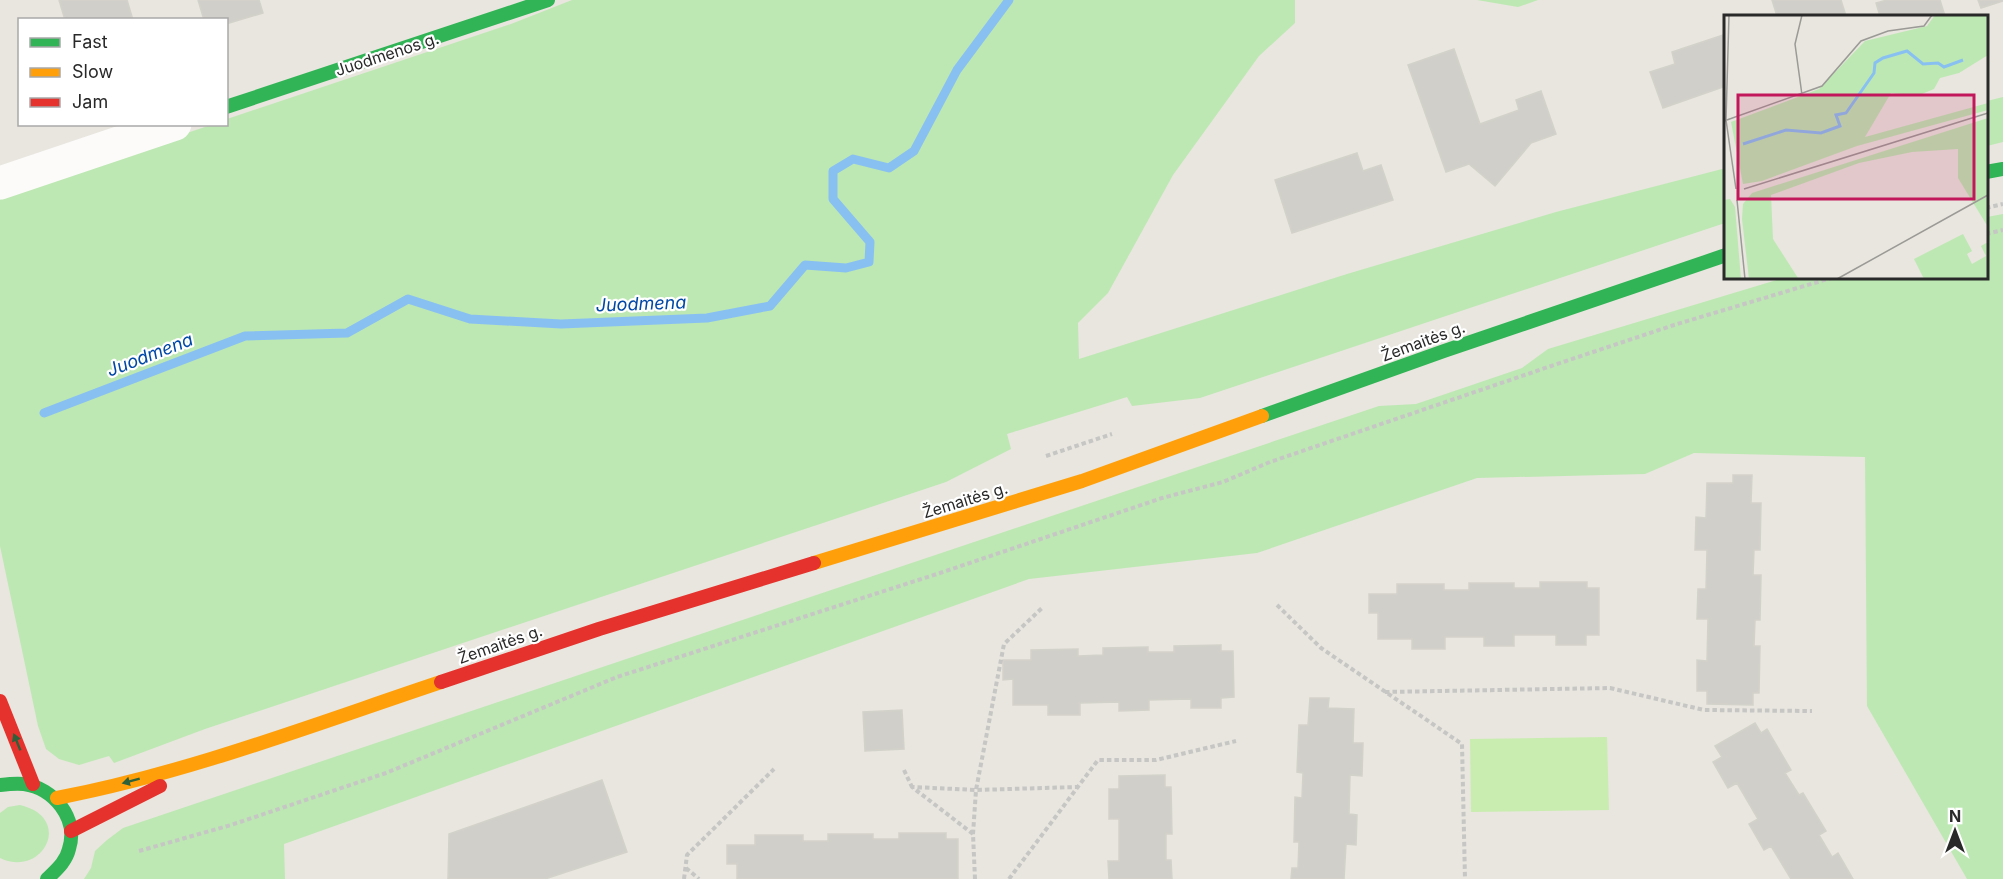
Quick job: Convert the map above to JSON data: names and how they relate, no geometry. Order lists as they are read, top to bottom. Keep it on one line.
{"streets":{"main road":["Juodmenos g.","Žemaitės g."]},"water":["Juodmena"],"legend":["Fast","Slow","Jam"],"north":"top"}
